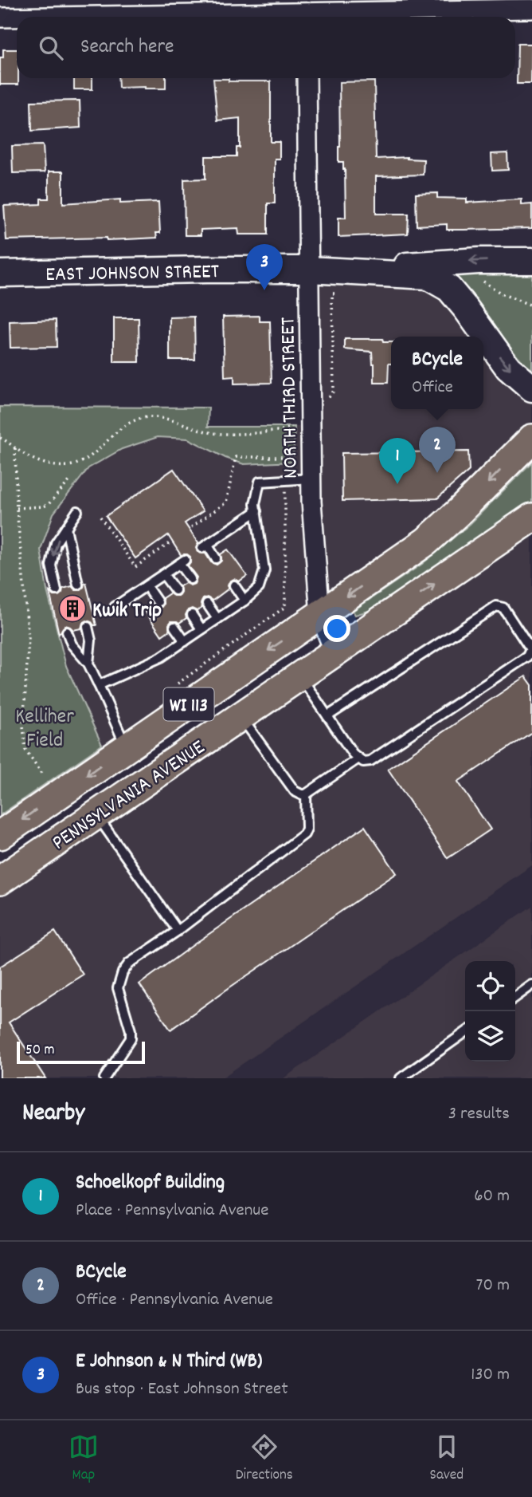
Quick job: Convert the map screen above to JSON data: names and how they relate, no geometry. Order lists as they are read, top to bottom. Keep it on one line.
{"streets":{"main road":["WI 113","PENNSYLVANIA AVENUE"],"street":["EAST JOHNSON STREET","NORTH THIRD STREET"]},"crossings":[["EAST JOHNSON STREET","NORTH THIRD STREET"],["NORTH THIRD STREET","PENNSYLVANIA AVENUE"]],"parks":["Kelliher Field"],"places":{"building":["Kwik Trip"]},"scale_bar":"50 m","page":{"search":"Search here","pins":["3","2","1"],"popup":["BCycle","Office"],"scale":"50 m","heading":["Nearby","3 results"],"list":[{"mark":"1","name":"Schoelkopf Building","note":"Place · Pennsylvania Avenue","value":"60 m"},{"mark":"2","name":"BCycle","note":"Office · Pennsylvania Avenue","value":"70 m"},{"mark":"3","name":"E Johnson & N Third (WB)","note":"Bus stop · East Johnson Street","value":"130 m"}],"nav":["Map","Directions","Saved"]}}
